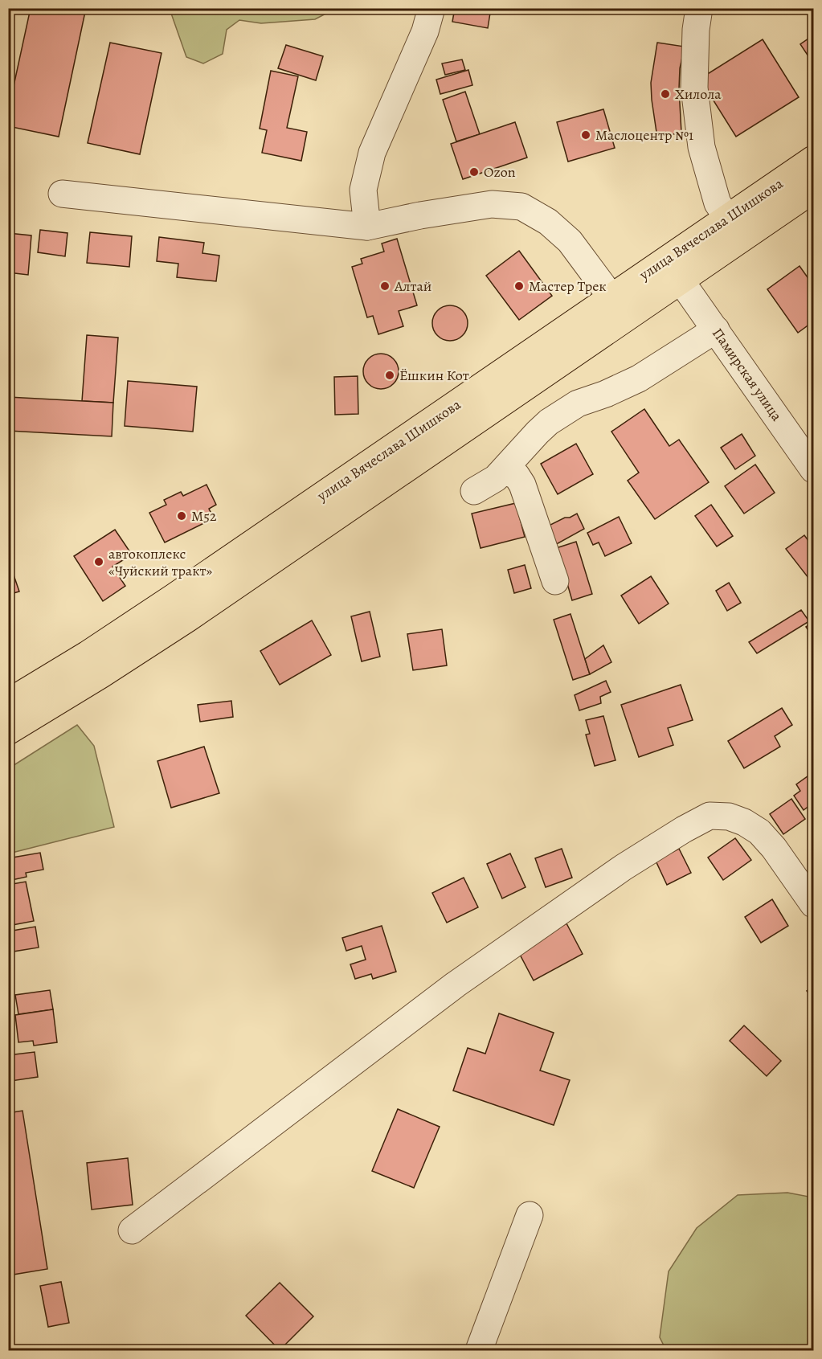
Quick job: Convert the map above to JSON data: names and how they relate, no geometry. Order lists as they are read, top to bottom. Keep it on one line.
{"streets":{"main road":["улица Вячеслава Шишкова"],"street":["Памирская улица"]},"crossings":[["улица Вячеслава Шишкова","Памирская улица"]],"places":["Хилола","Маслоцентр №1","Ozon","Алтай","Мастер Трек","Ёшкин Кот","М52","автокоплекс «Чуйский тракт»"]}
